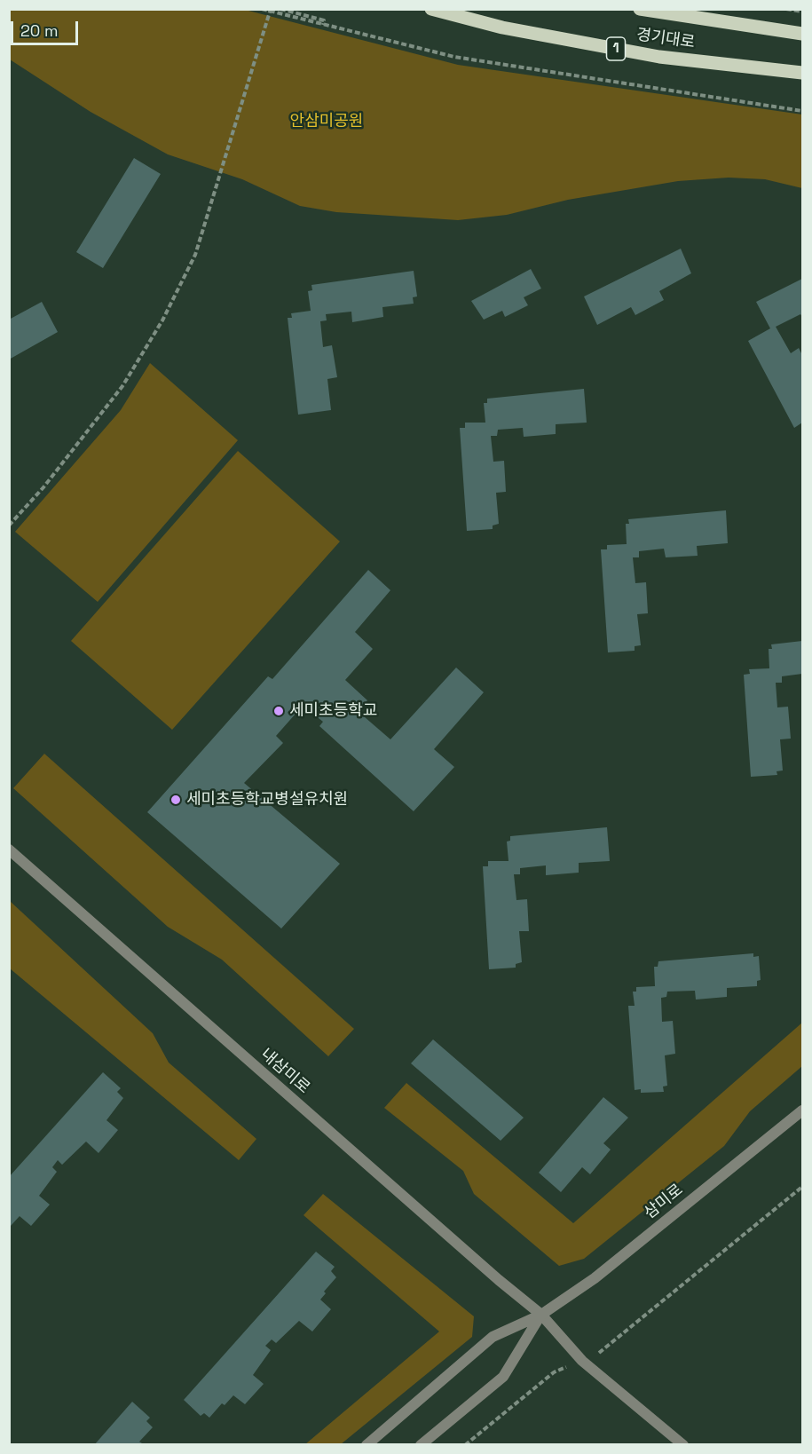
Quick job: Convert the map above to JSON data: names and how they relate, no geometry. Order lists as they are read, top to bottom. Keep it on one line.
{"streets":{"main road":["경기대로","1"],"street":["내삼미로","삼미로"]},"crossings":[["내삼미로","삼미로"]],"parks":["안삼미공원"],"places":["세미초등학교","세미초등학교병설유치원"],"scale_bar":"20 m"}
